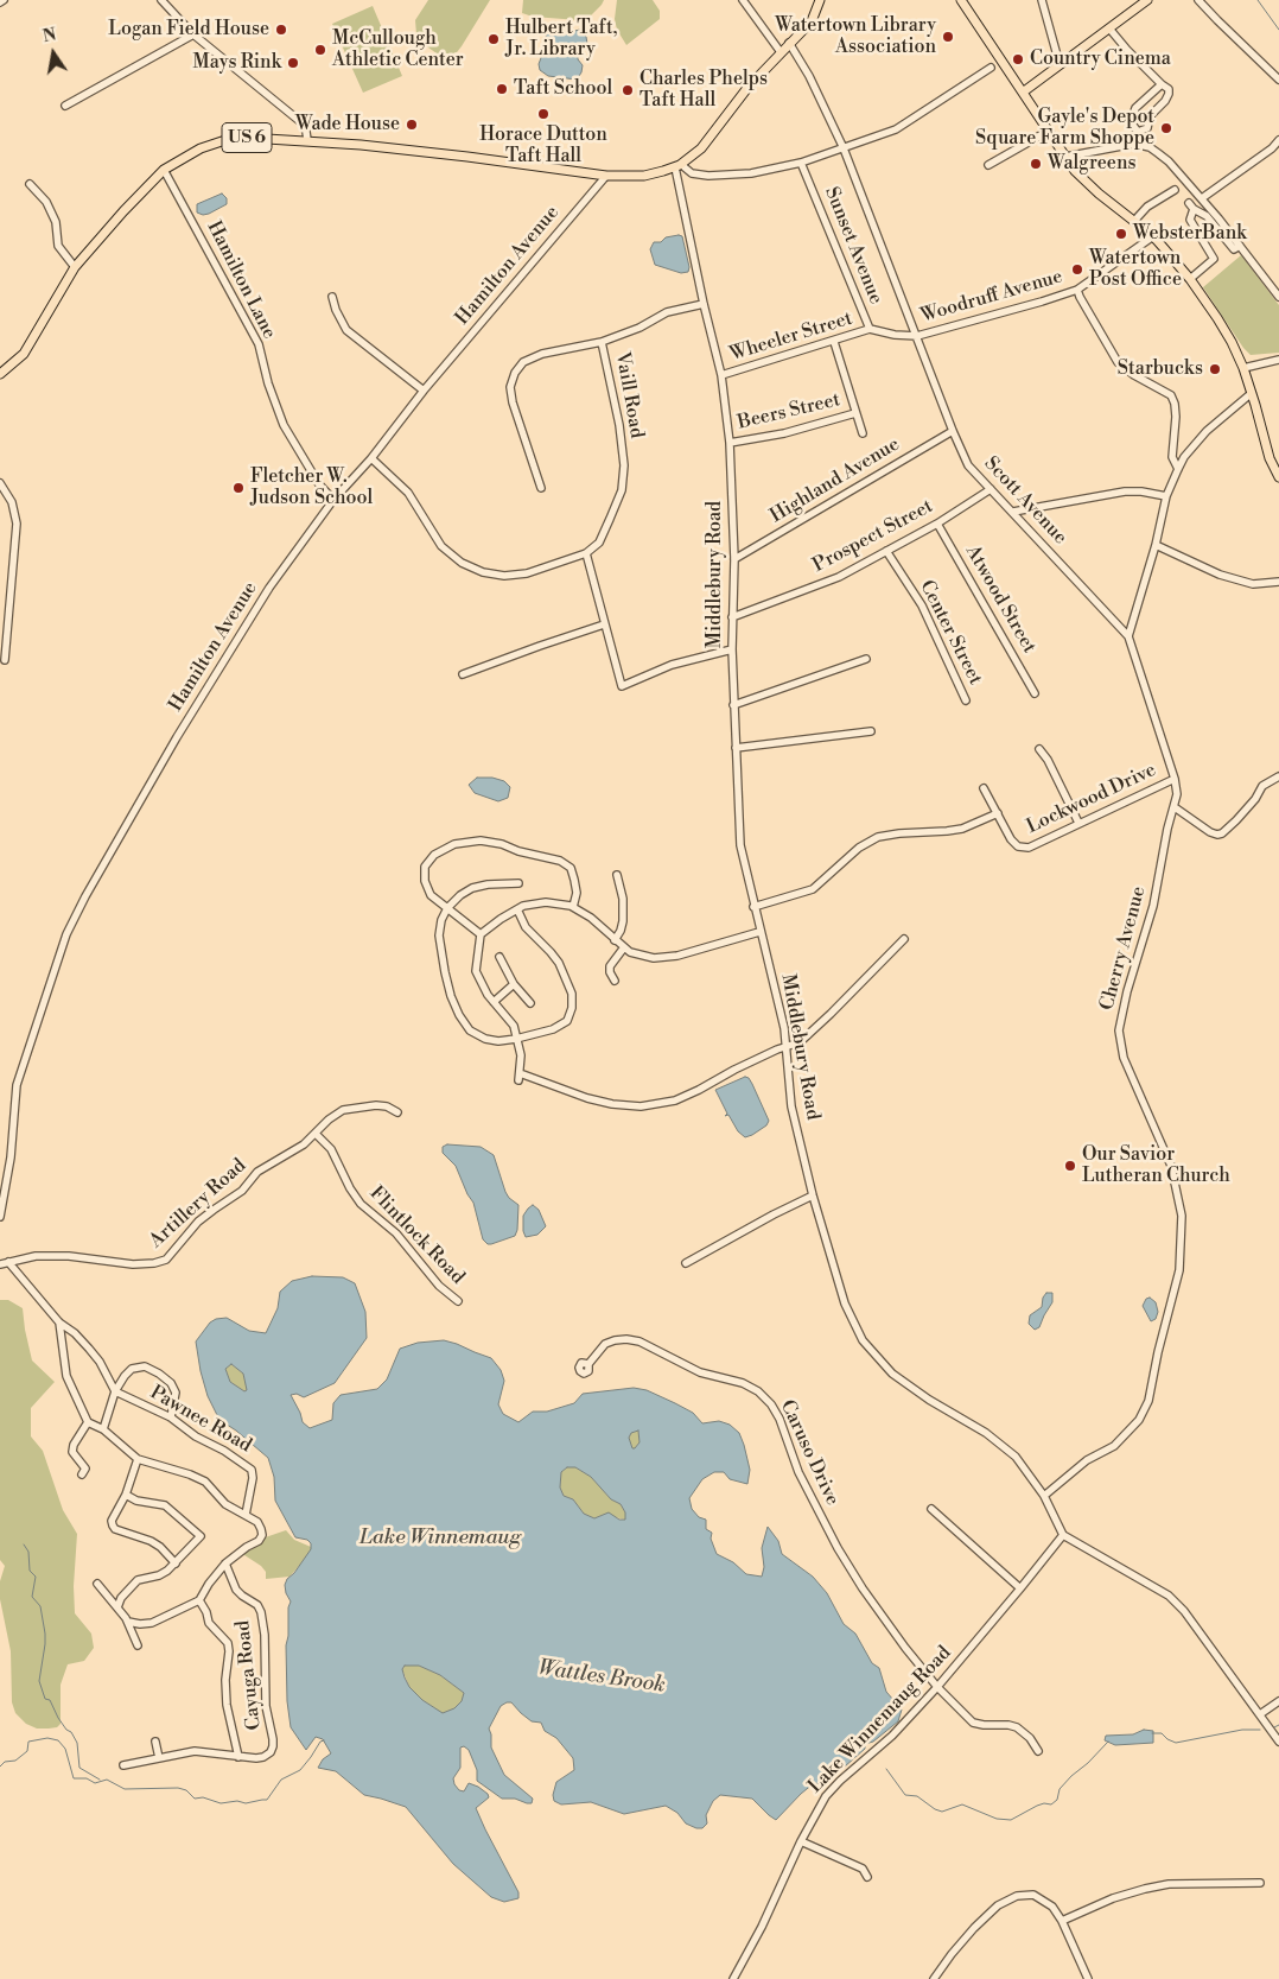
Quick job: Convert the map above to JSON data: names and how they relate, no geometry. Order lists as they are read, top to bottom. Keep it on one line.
{"streets":{"main road":["US 6"],"street":["Sunset Avenue","Hamilton Avenue","Hamilton Lane","Woodruff Avenue","Wheeler Street","Vaill Road","Beers Street","Highland Avenue","Scott Avenue","Prospect Street","Middlebury Road","Atwood Street","Center Street","Lockwood Drive","Cherry Avenue","Artillery Road","Flintlock Road","Pawnee Road","Caruso Drive","Cayuga Road","Lake Winnemaug Road"]},"crossings":[["US 6","Hamilton Avenue"],["US 6","Hamilton Lane"],["US 6","Woodruff Avenue"],["US 6","Middlebury Road"],["Sunset Avenue","Woodruff Avenue"],["Sunset Avenue","Wheeler Street"],["Sunset Avenue","Scott Avenue"],["Hamilton Avenue","Hamilton Lane"],["Woodruff Avenue","Scott Avenue"],["Wheeler Street","Middlebury Road"],["Vaill Road","Middlebury Road"],["Beers Street","Middlebury Road"],["Highland Avenue","Scott Avenue"],["Highland Avenue","Middlebury Road"],["Scott Avenue","Prospect Street"],["Scott Avenue","Cherry Avenue"],["Prospect Street","Middlebury Road"],["Prospect Street","Atwood Street"],["Prospect Street","Center Street"],["Middlebury Road","Cherry Avenue"],["Middlebury Road","Lake Winnemaug Road"],["Lockwood Drive","Cherry Avenue"],["Artillery Road","Flintlock Road"],["Caruso Drive","Lake Winnemaug Road"]],"water":["Lake Winnemaug","Wattles Brook"],"places":["Logan Field House","Watertown Library Association","Hulbert Taft, Jr. Library","McCullough Athletic Center","Country Cinema","Mays Rink","Taft School","Charles Phelps Taft Hall","Horace Dutton Taft Hall","Wade House","Gayle's Depot Square Farm Shoppe","Walgreens","WebsterBank","Watertown Post Office","Starbucks","Fletcher W. Judson School","Our Savior Lutheran Church"],"north":"top"}
